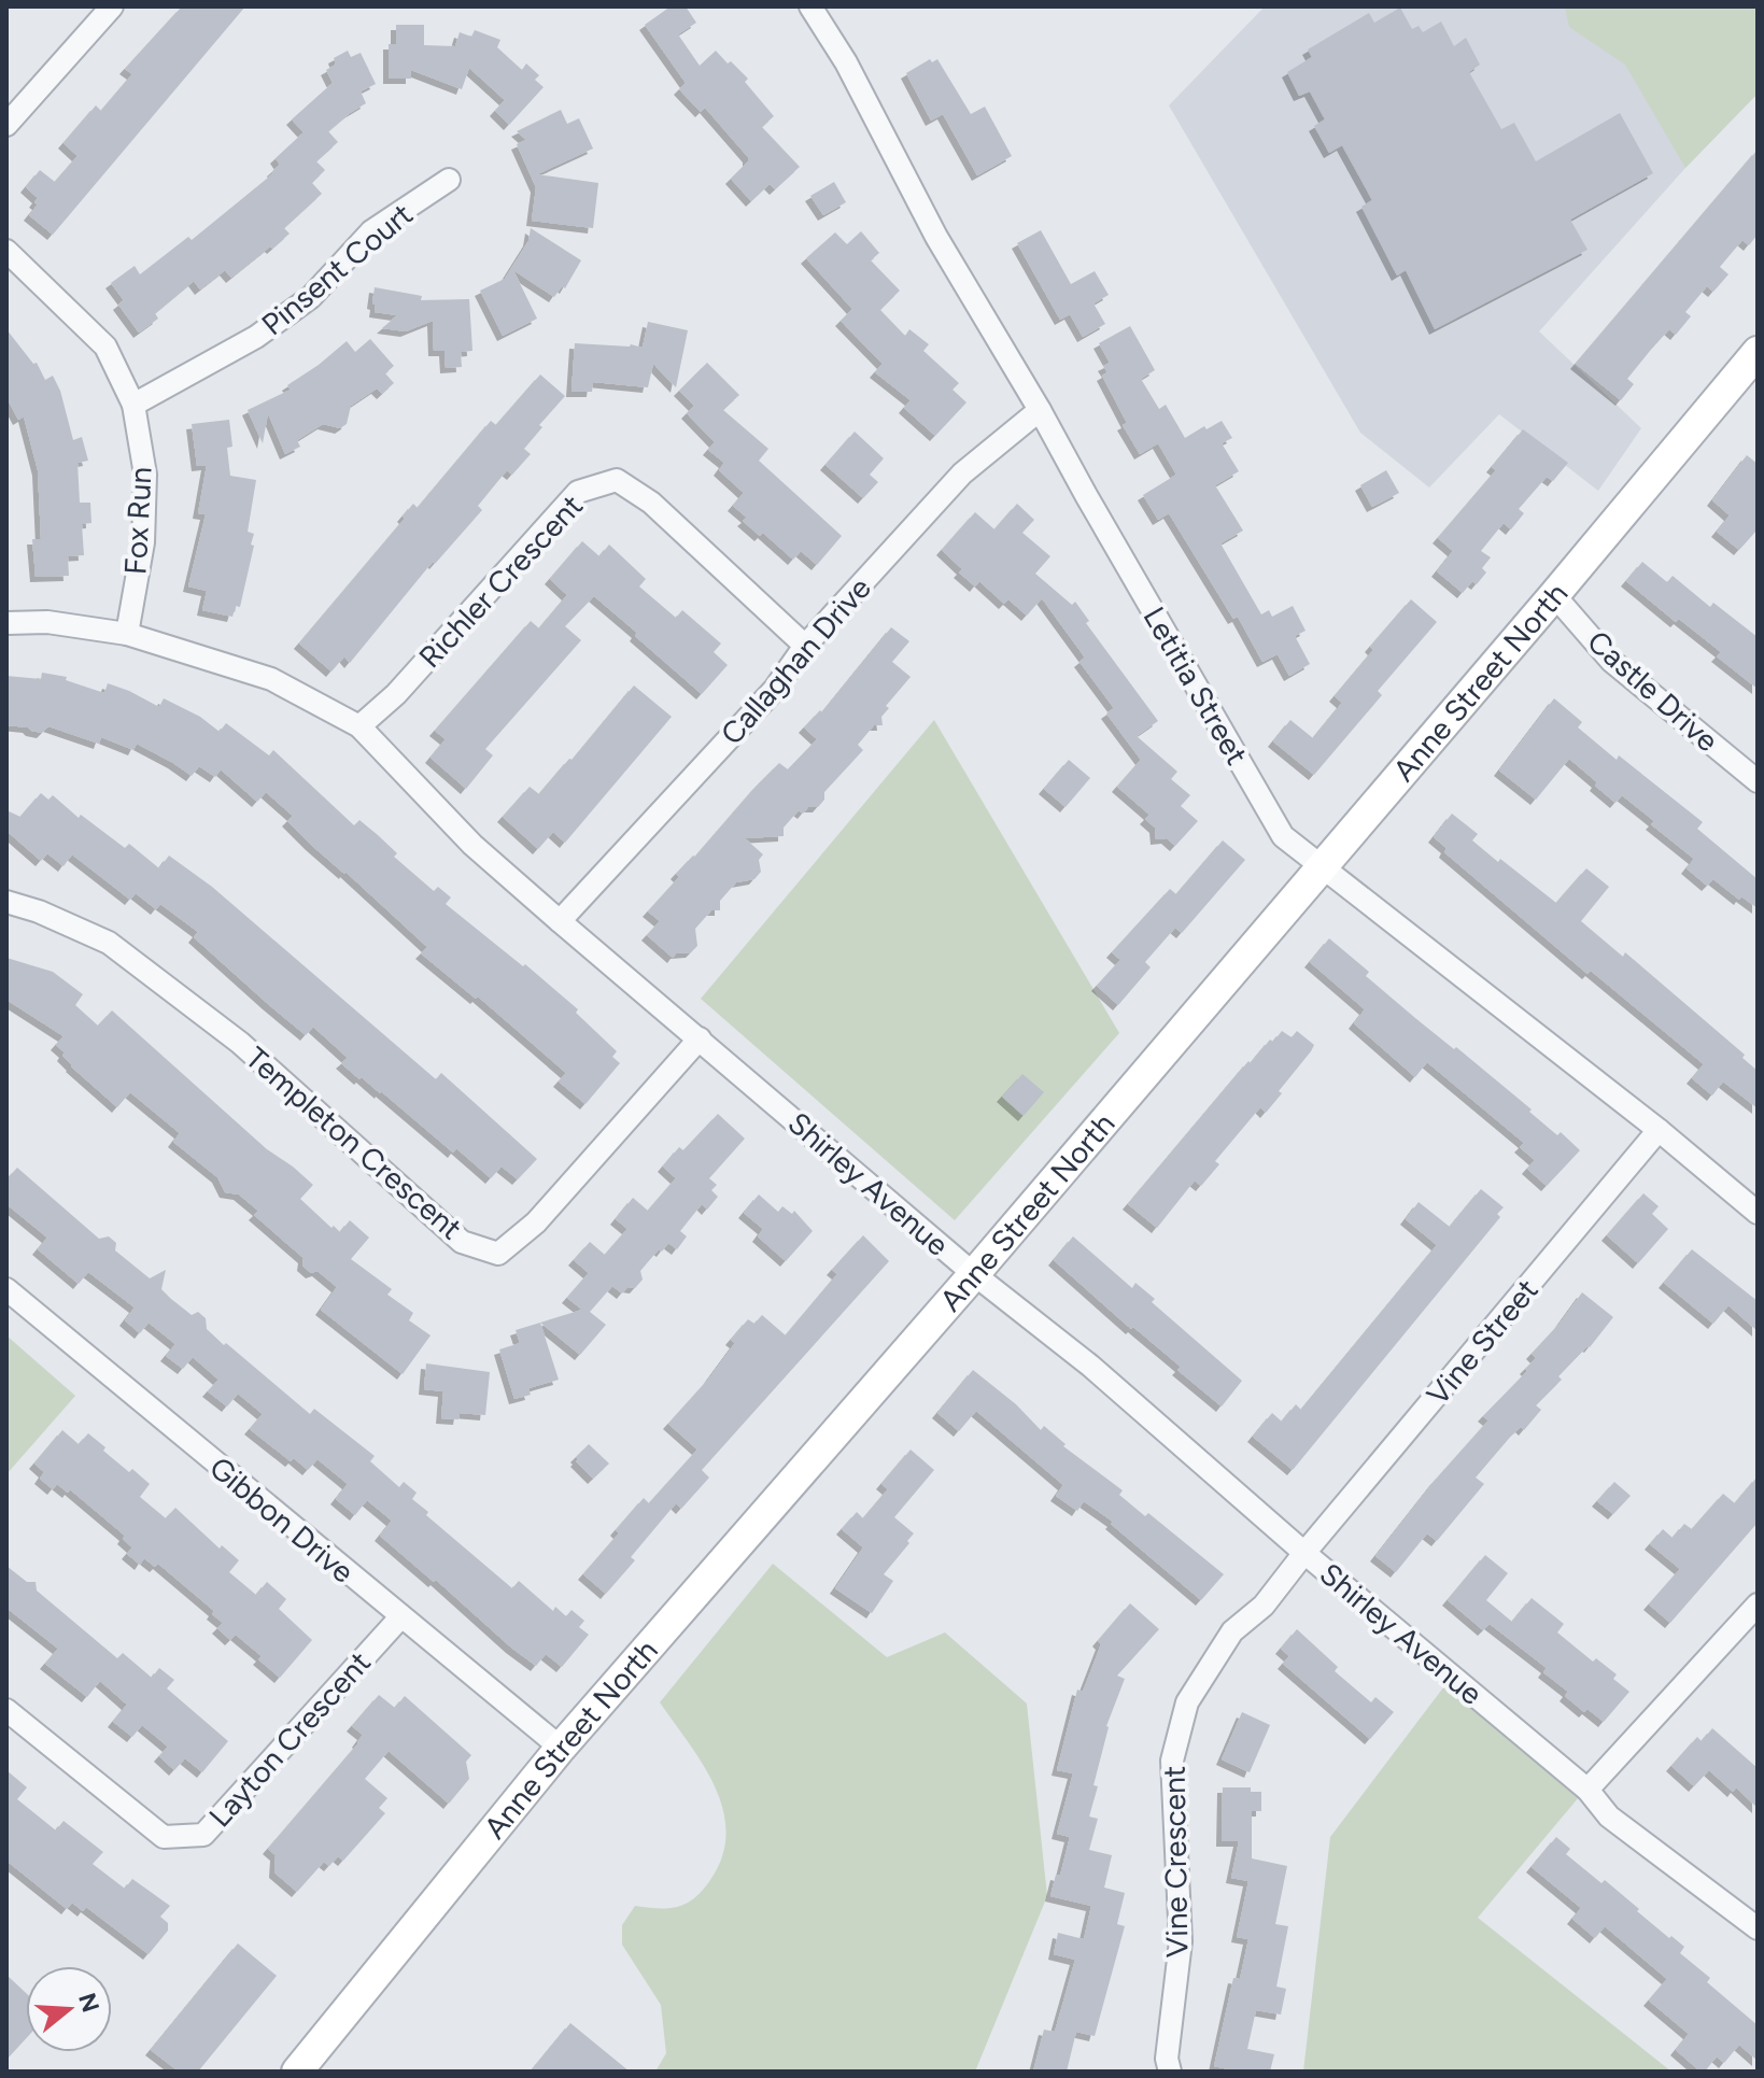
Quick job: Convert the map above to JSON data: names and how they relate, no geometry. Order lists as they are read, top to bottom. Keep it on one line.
{"streets":{"street":["Pinsent Court","Fox Run","Richler Crescent","Callaghan Drive","Anne Street North","Letitia Street","Castle Drive","Templeton Crescent","Shirley Avenue","Vine Street","Gibbon Drive","Layton Crescent","Vine Crescent"]},"crossings":[["Pinsent Court","Fox Run"],["Fox Run","Shirley Avenue"],["Richler Crescent","Callaghan Drive"],["Richler Crescent","Shirley Avenue"],["Callaghan Drive","Letitia Street"],["Callaghan Drive","Shirley Avenue"],["Anne Street North","Letitia Street"],["Anne Street North","Castle Drive"],["Anne Street North","Shirley Avenue"],["Anne Street North","Gibbon Drive"],["Letitia Street","Vine Street"],["Templeton Crescent","Shirley Avenue"],["Shirley Avenue","Vine Street"],["Shirley Avenue","Vine Crescent"],["Vine Street","Vine Crescent"],["Gibbon Drive","Layton Crescent"]],"north":"right"}
